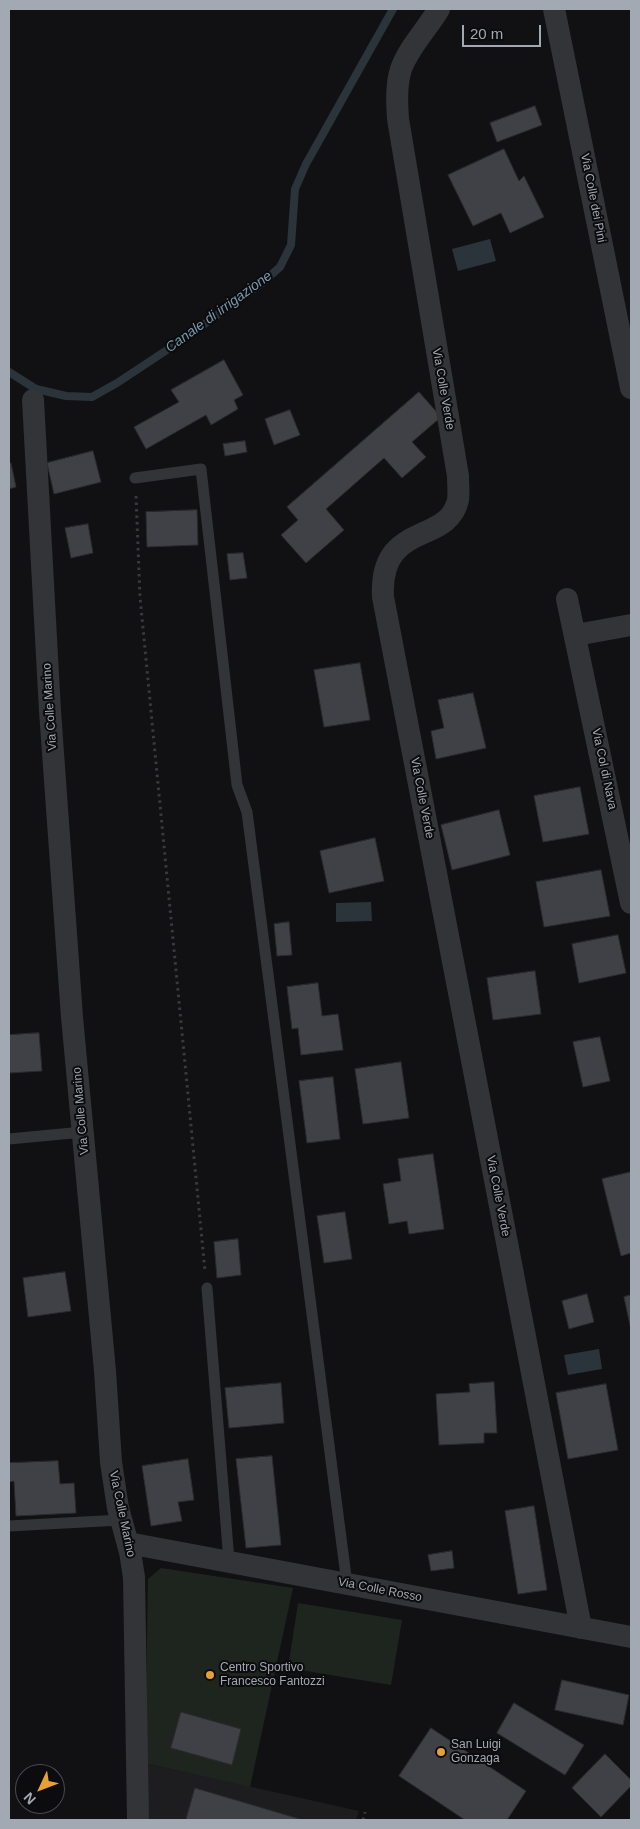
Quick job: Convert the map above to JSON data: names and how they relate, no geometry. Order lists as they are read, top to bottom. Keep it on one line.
{"streets":{"street":["Via Colle dei Pini","Via Colle Verde","Via Colle Marino","Via Col di Nava","Via Colle Rosso"]},"crossings":[["Via Colle Verde","Via Colle Rosso"],["Via Colle Marino","Via Colle Rosso"]],"water":["Canale di irrigazione"],"places":["Centro Sportivo Francesco Fantozzi","San Luigi Gonzaga"],"scale_bar":"20 m","north":"bottom left"}
